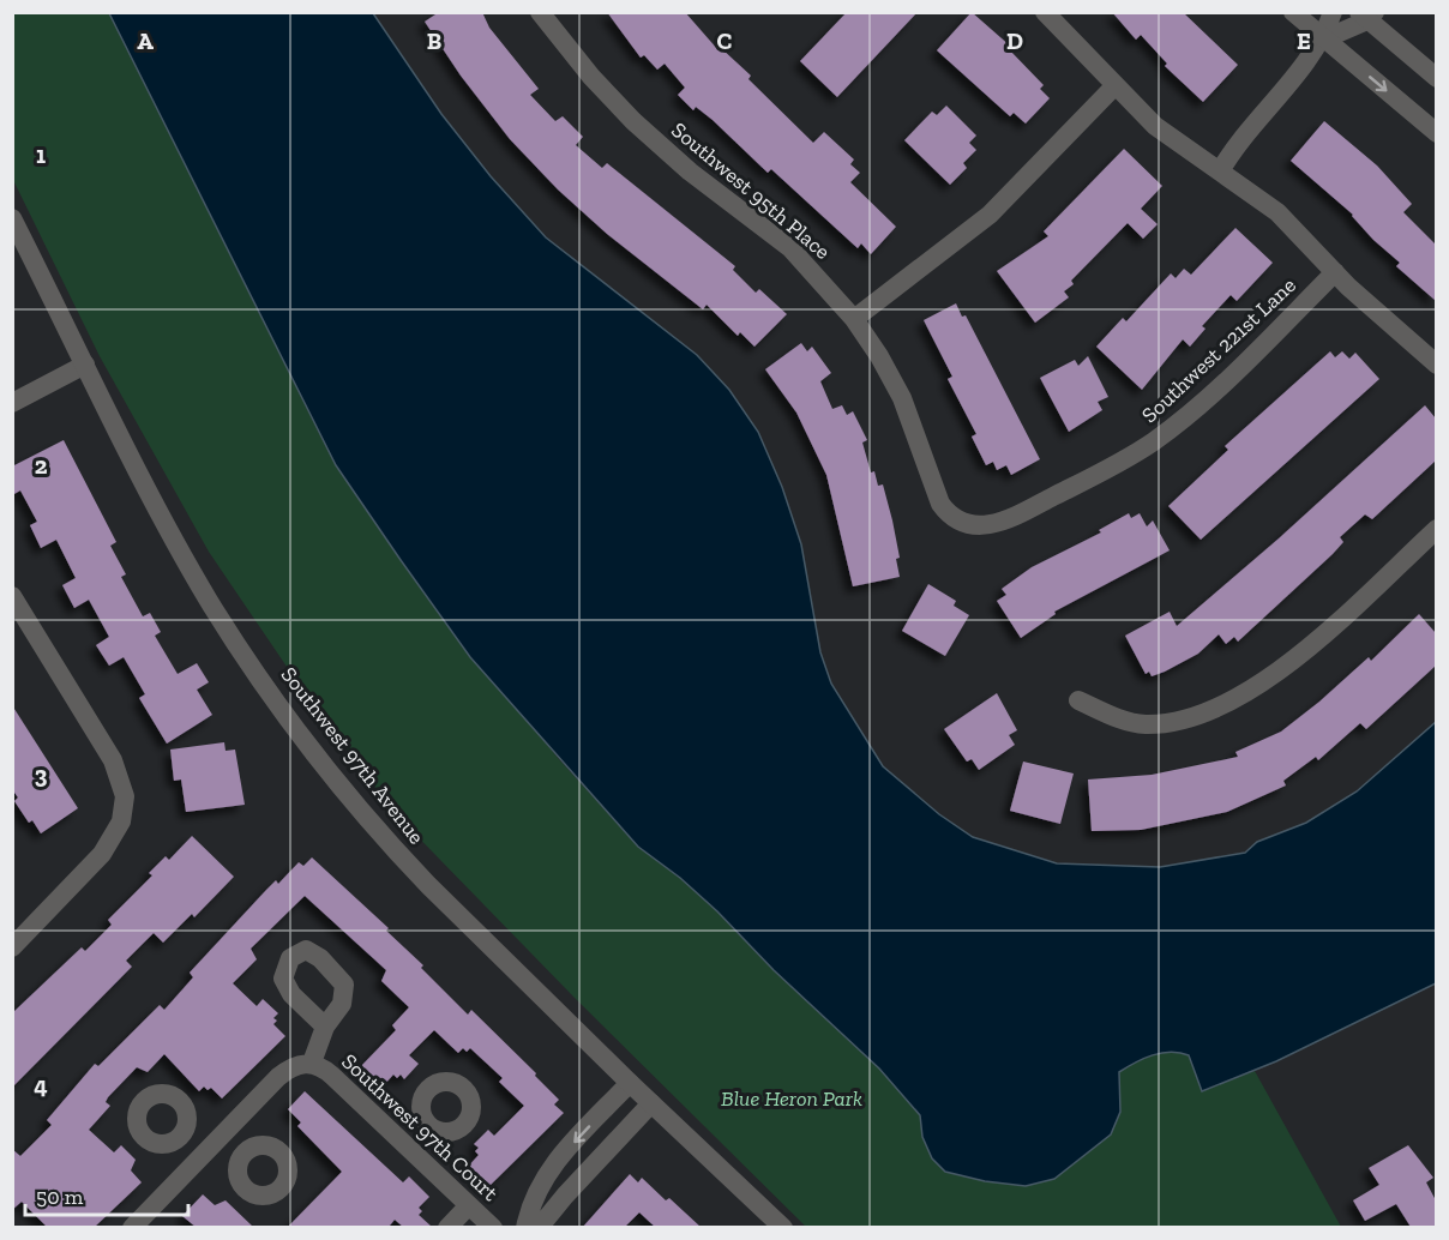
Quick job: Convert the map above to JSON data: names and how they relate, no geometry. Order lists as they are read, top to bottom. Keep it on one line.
{"streets":{"street":["Southwest 95th Place","Southwest 221st Lane","Southwest 97th Avenue","Southwest 97th Court"]},"crossings":[["Southwest 95th Place","Southwest 221st Lane"]],"parks":["Blue Heron Park"],"scale_bar":"50 m","grid":{"columns":["A","B","C","D","E"],"rows":["1","2","3","4"]}}
